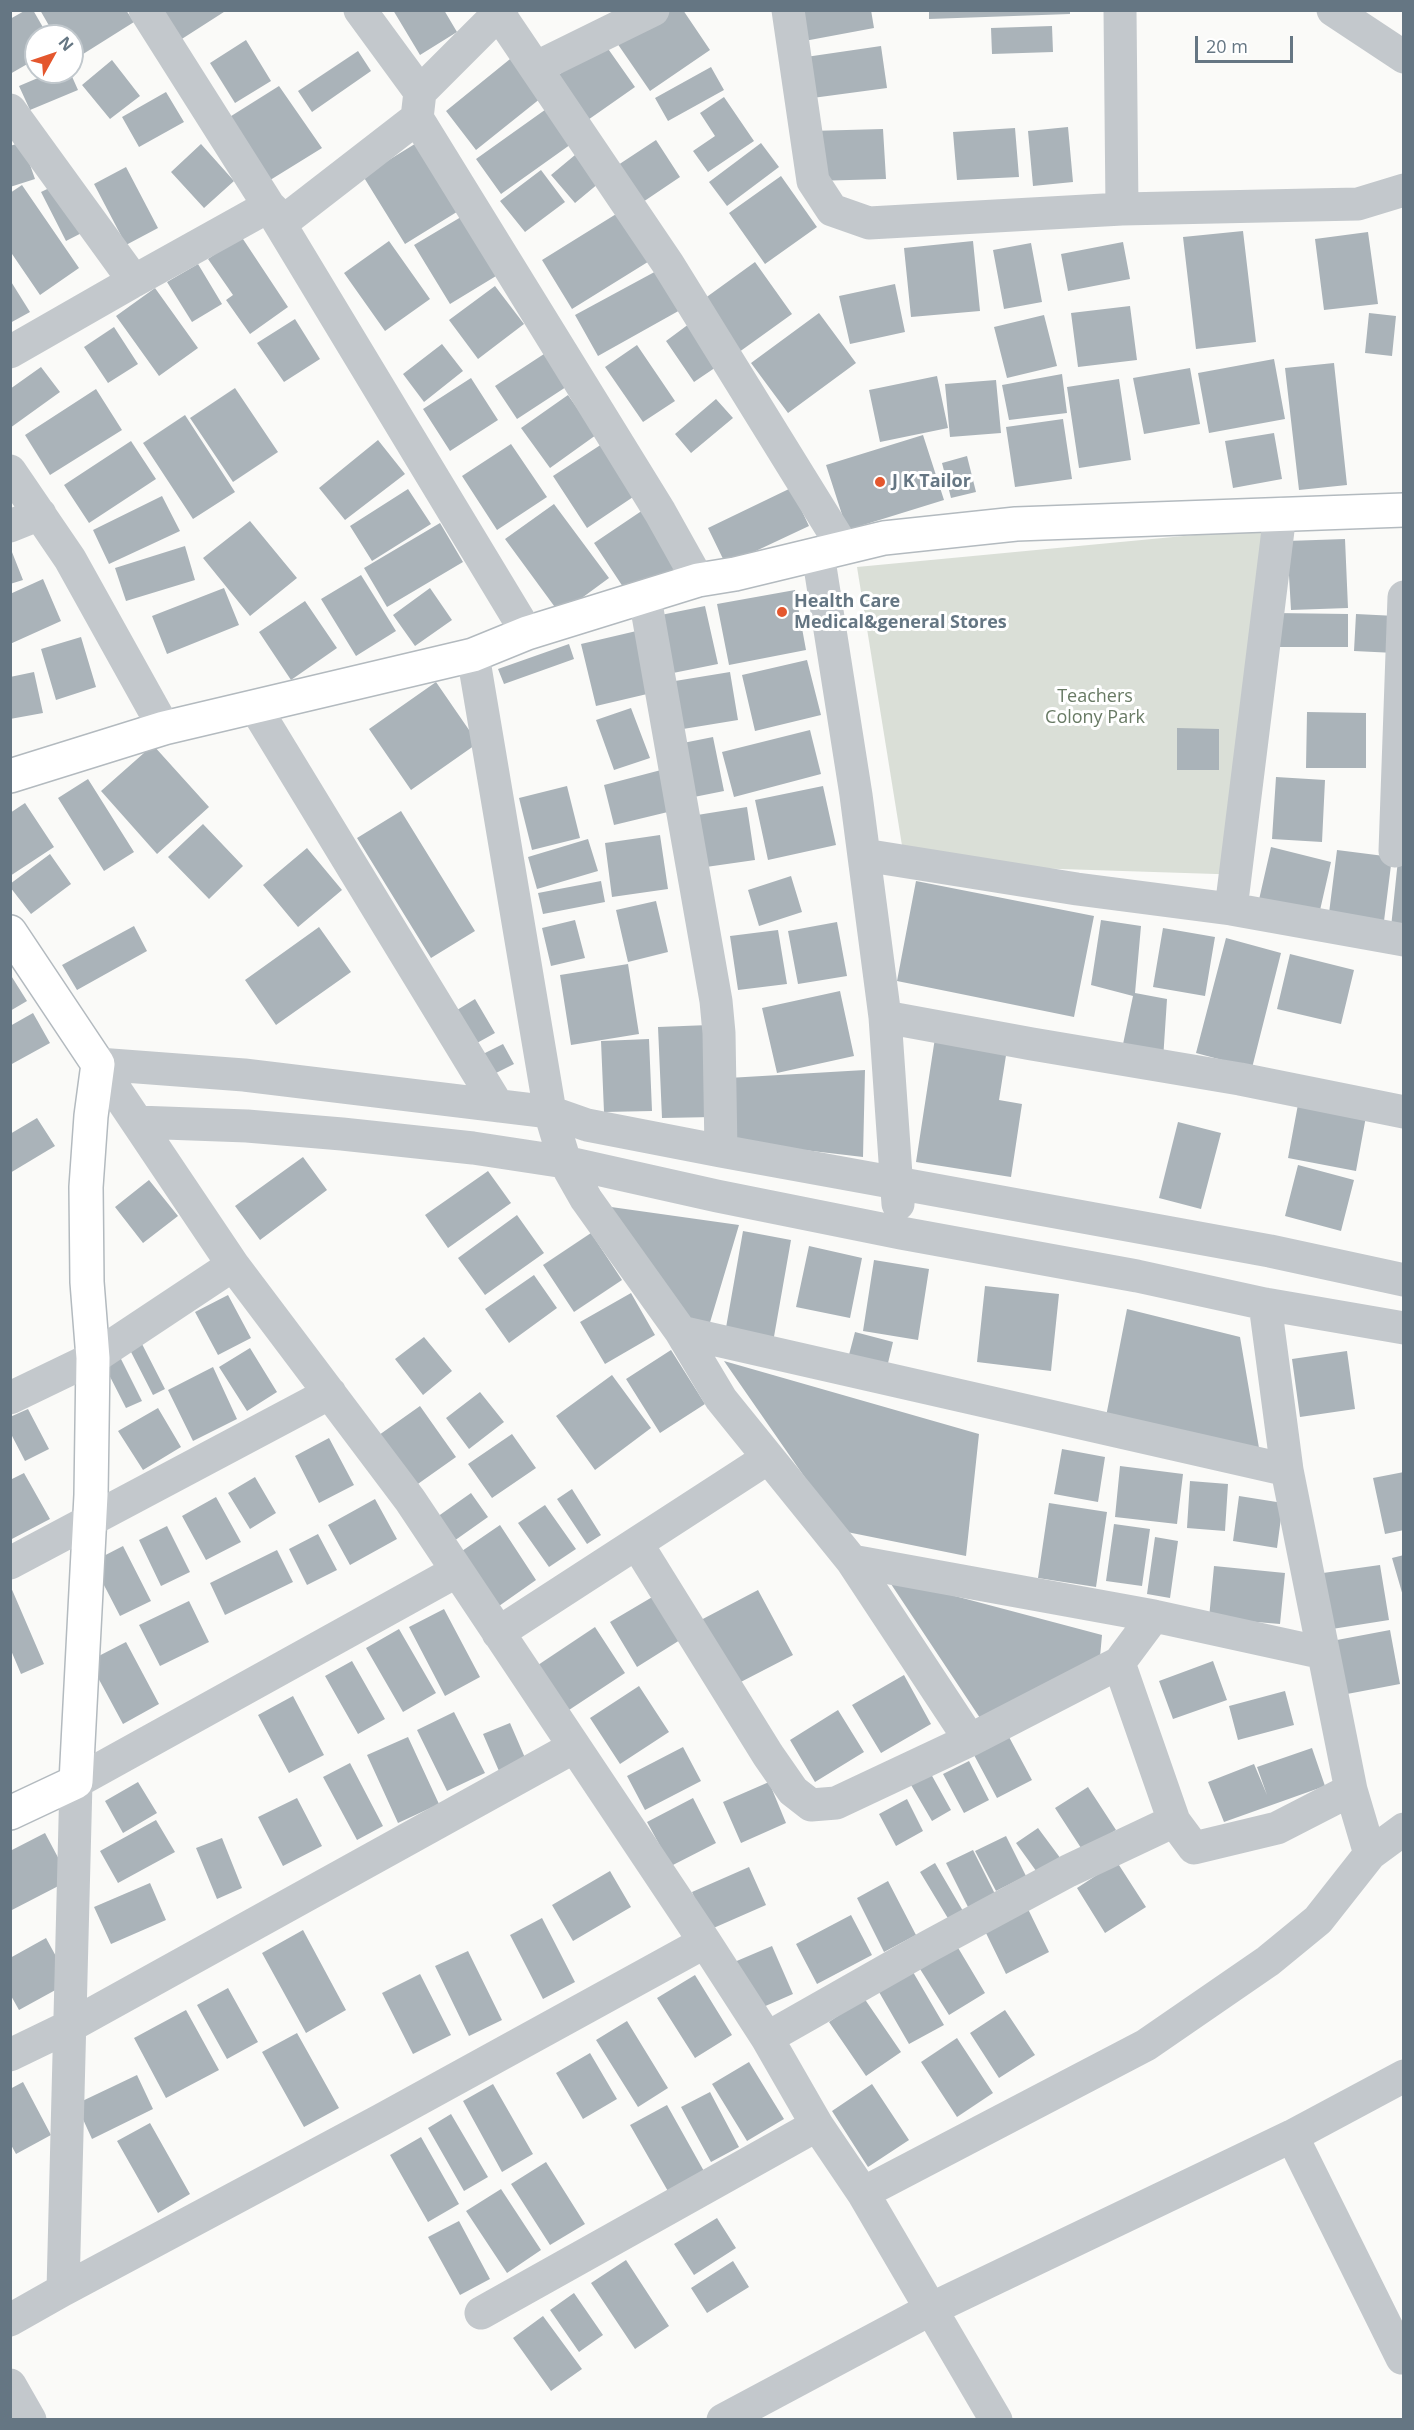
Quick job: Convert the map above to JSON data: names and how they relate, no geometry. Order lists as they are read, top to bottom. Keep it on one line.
{"parks":["Teachers Colony Park"],"places":["J K Tailor","Health Care Medical&general Stores"],"scale_bar":"20 m","north":"top right"}
